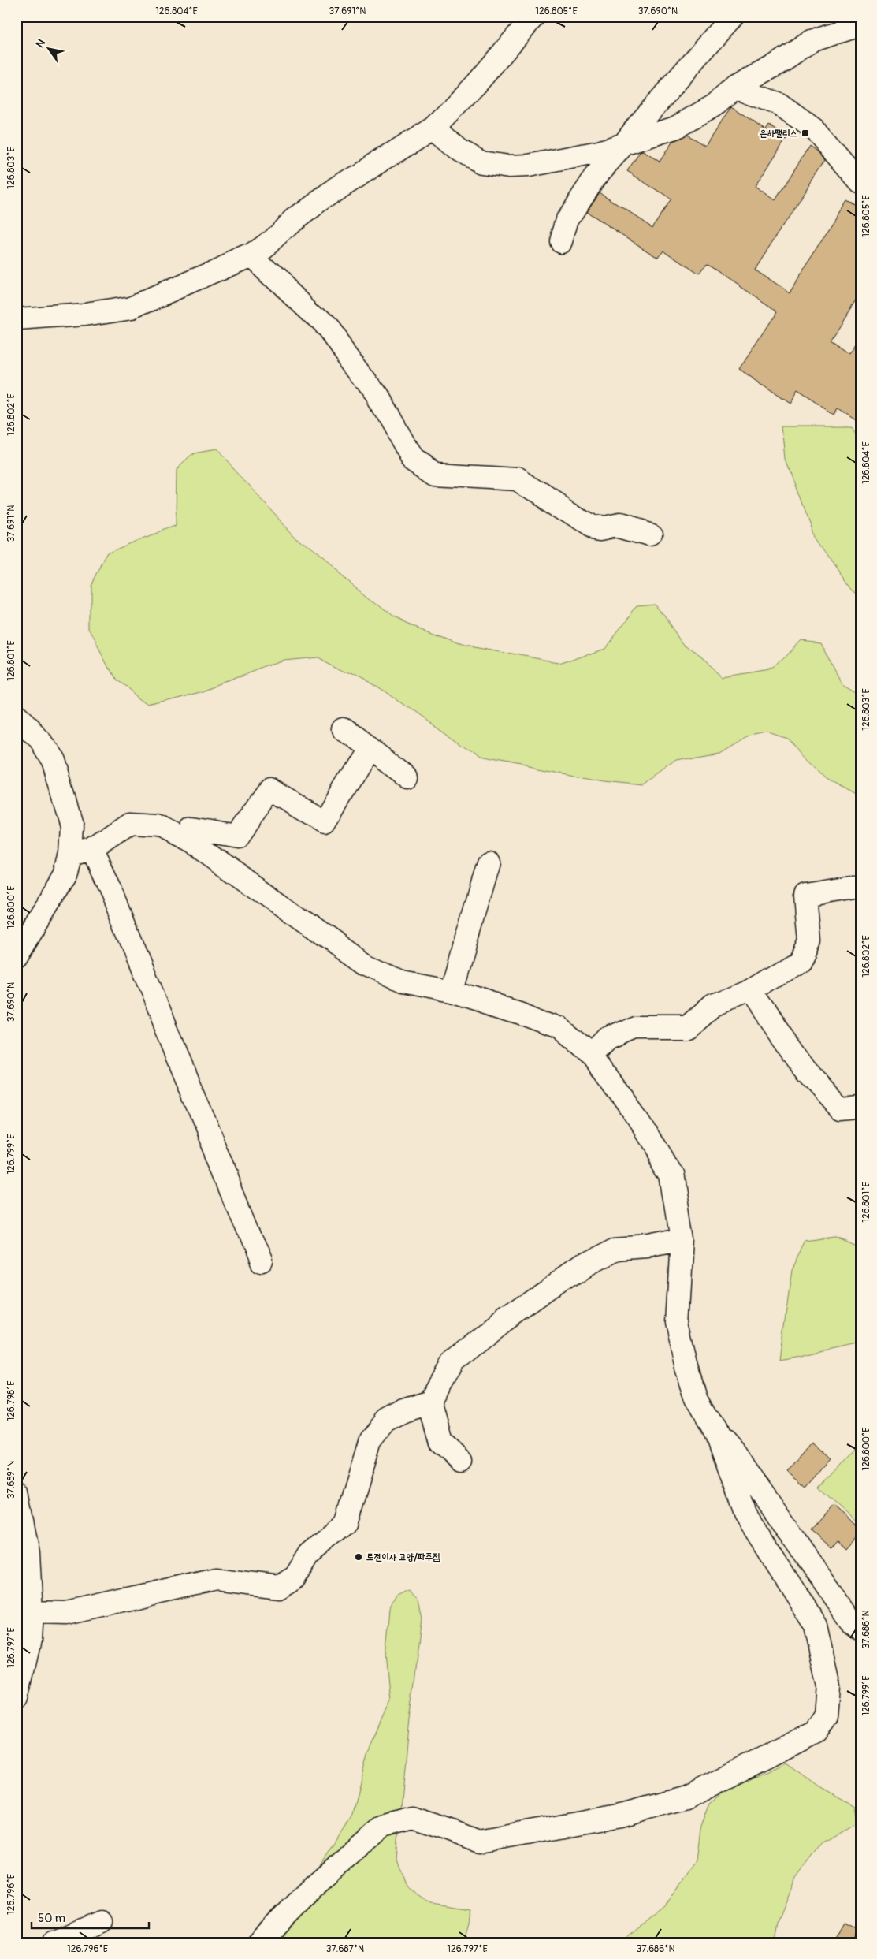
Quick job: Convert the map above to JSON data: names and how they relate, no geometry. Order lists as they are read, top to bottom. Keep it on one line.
{"places":{"transit":["은하팰리스"],"other":["로젠이사 고양/파주점"]},"scale_bar":"50 m","north":"top left","coordinates":["126.804°E","37.691°N","126.805°E","37.690°N","126.803°E","126.802°E","126.801°E","126.800°E","126.799°E","126.798°E","37.689°N","37.686°N","126.797°E","126.796°E","37.687°N"]}
